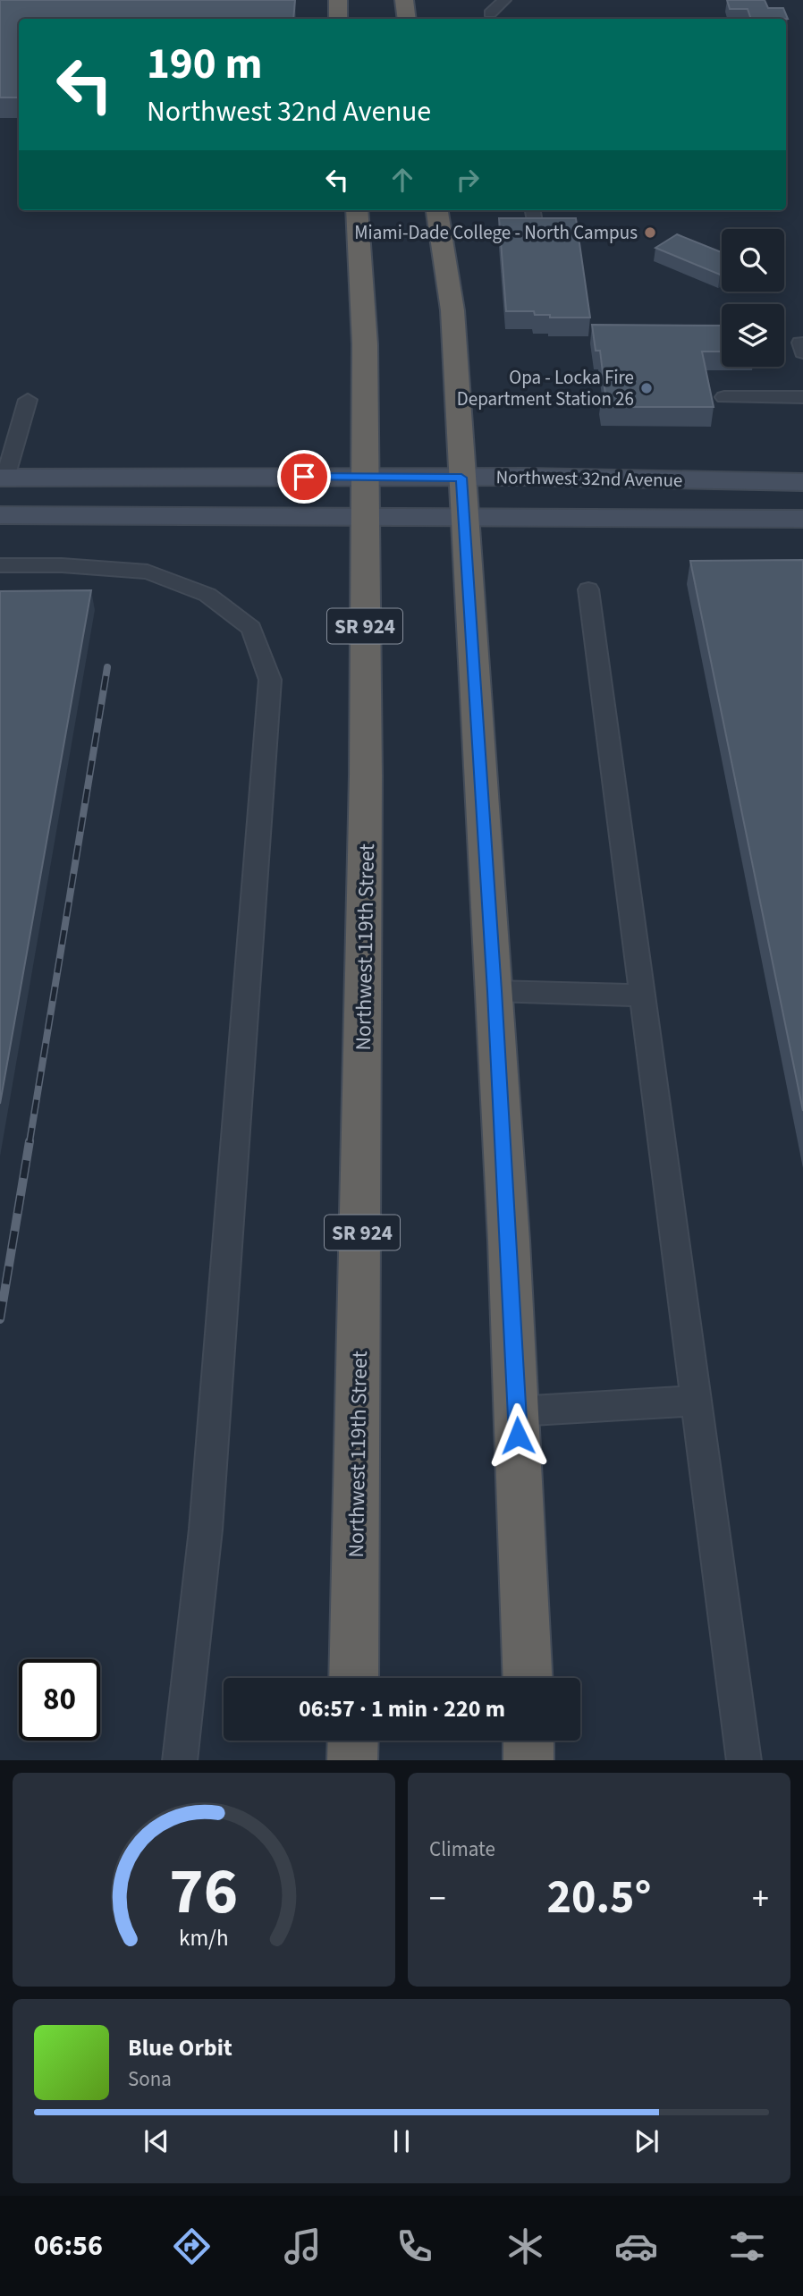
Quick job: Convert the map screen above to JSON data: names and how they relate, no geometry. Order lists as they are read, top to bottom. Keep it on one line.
{"streets":{"highway":["SR 924","Northwest 119th Street"],"main road":["Northwest 32nd Avenue"]},"crossings":[["Northwest 32nd Avenue","Northwest 119th Street"]],"places":["Miami-Dade College - North Campus","Opa - Locka Fire Department Station 26"],"page":{"turn":["190 m","Northwest 32nd Avenue"],"limit":"80","trip":"06:57 · 1 min · 220 m","tile":"Climate","heat":["−","20.5°","+"],"song":["Blue Orbit","Sona"],"tabs":"06:56","gauge":["76","km/h"]}}
